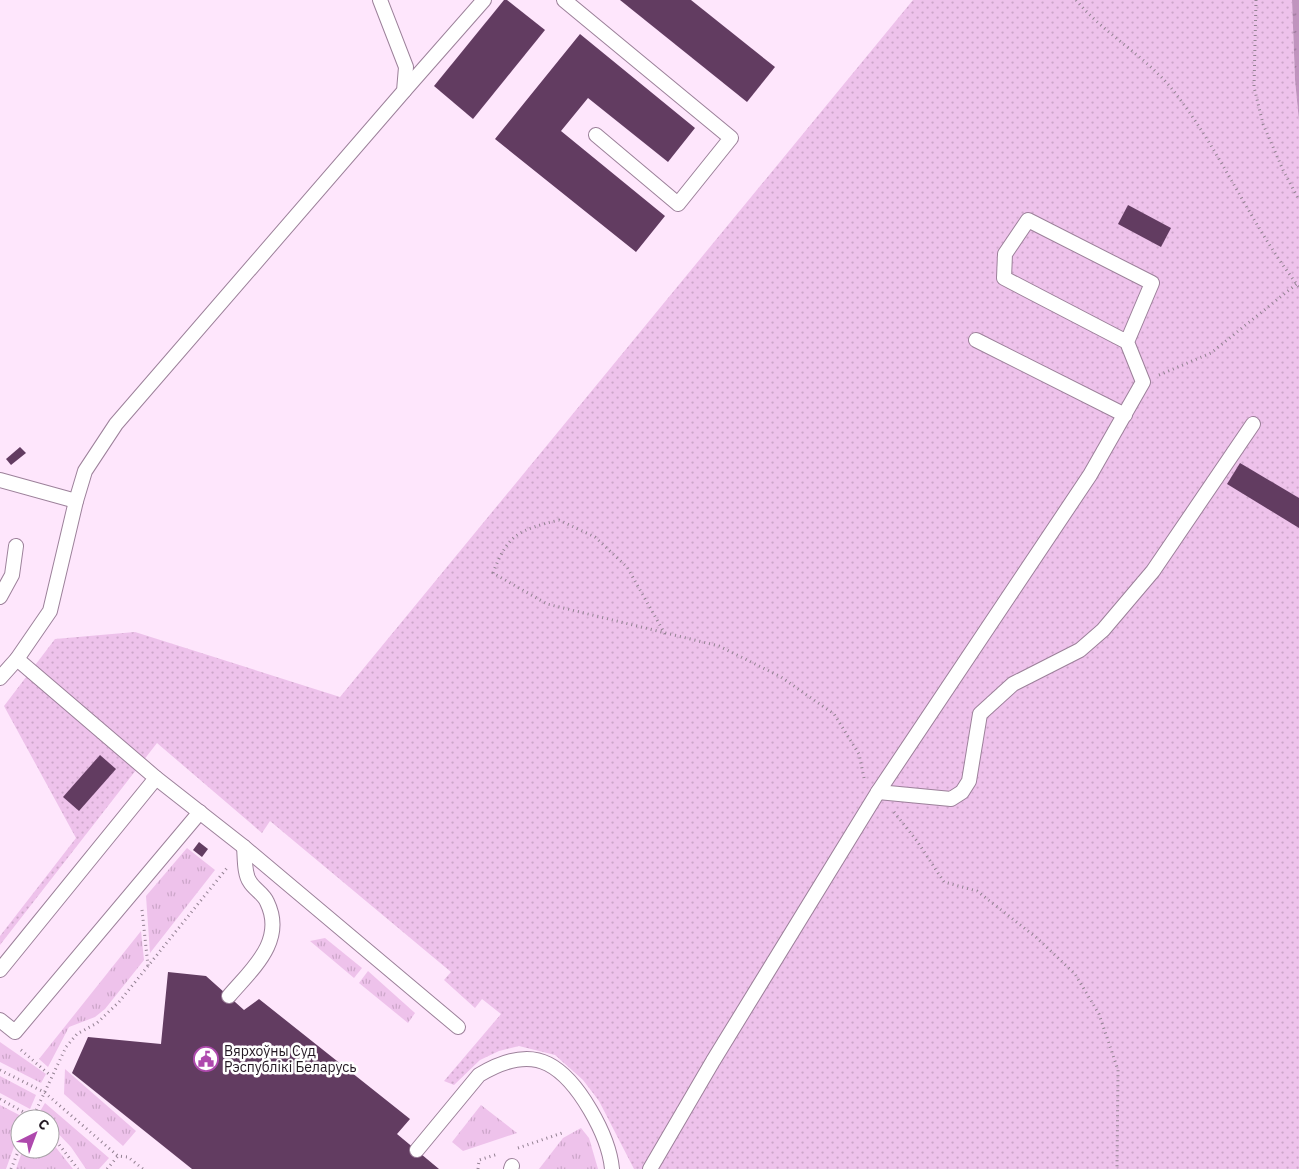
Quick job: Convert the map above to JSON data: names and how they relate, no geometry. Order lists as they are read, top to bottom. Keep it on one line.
{"places":{"public building":["Вярхоўны Суд Рэспублікі Беларусь"]},"north":"top right"}
